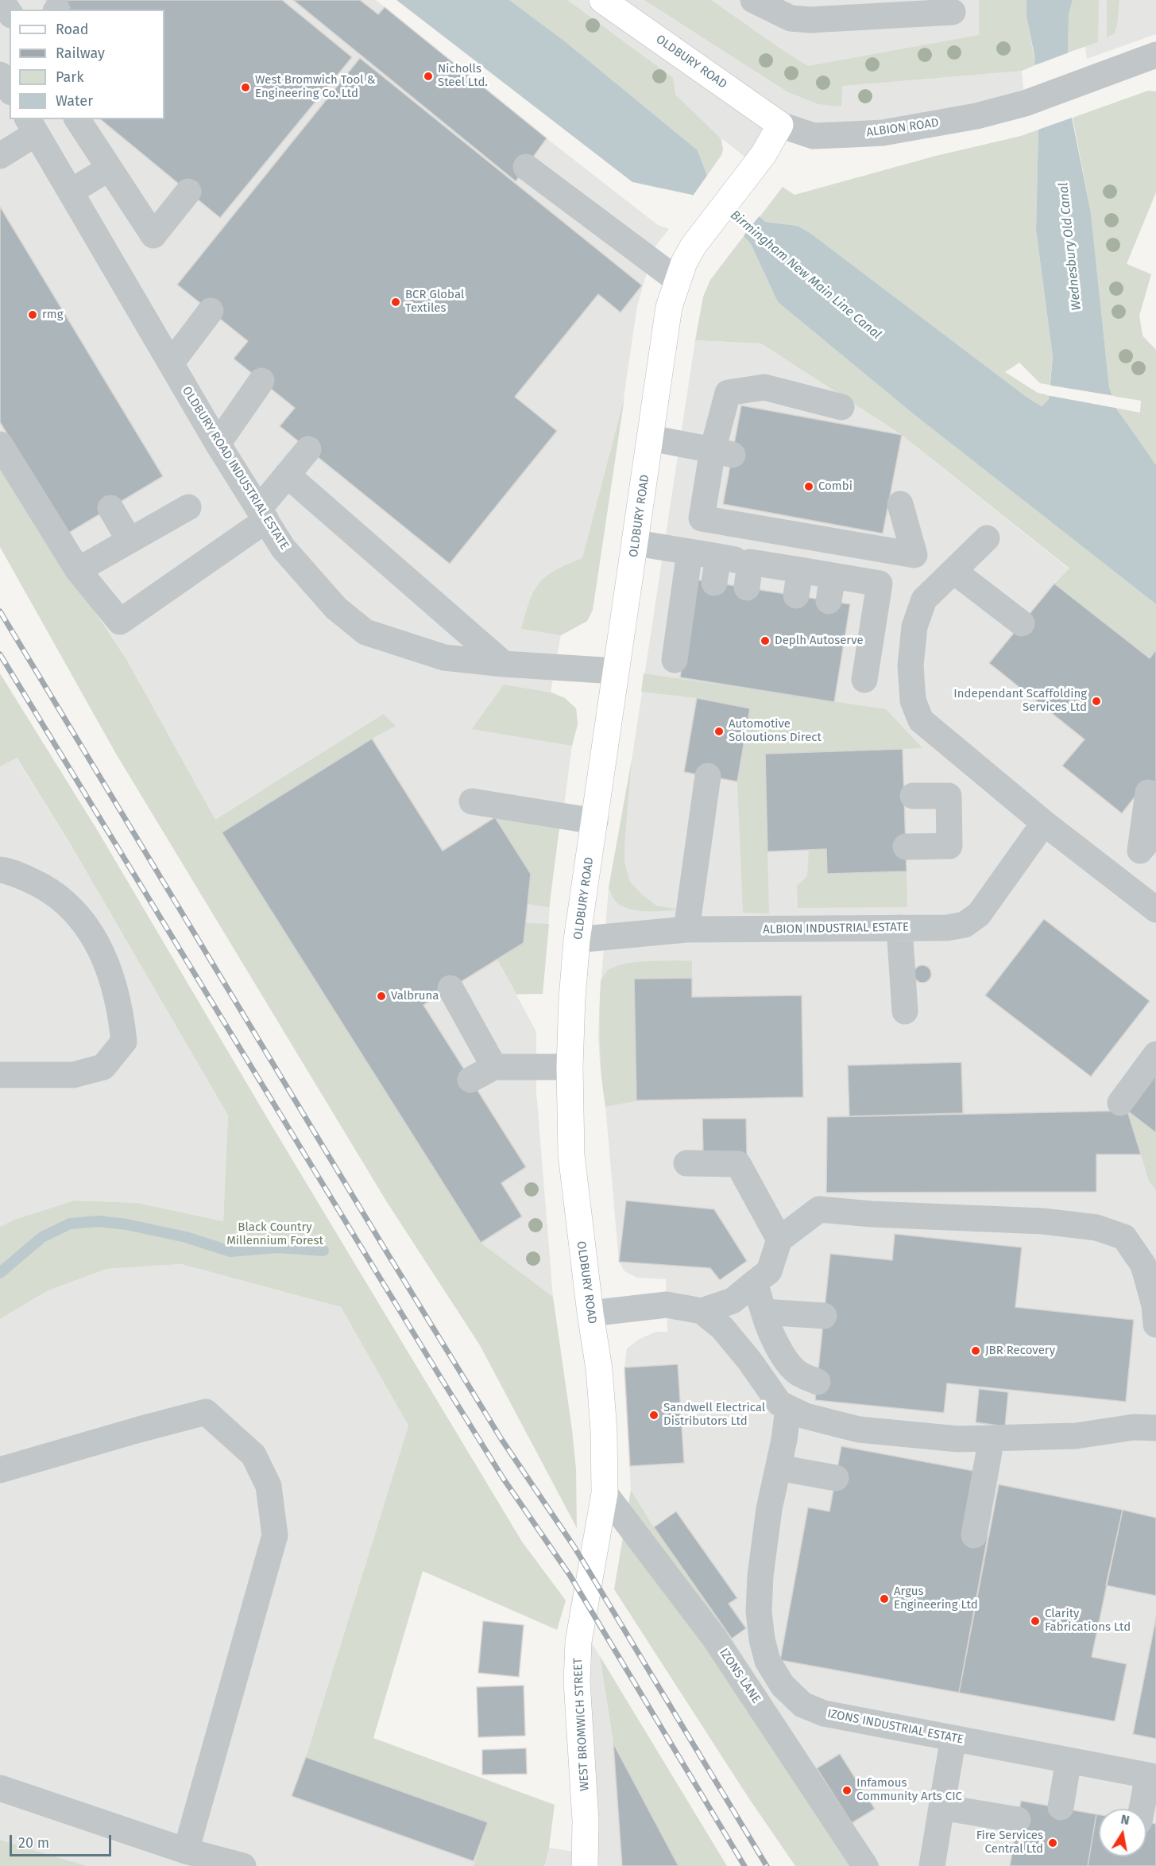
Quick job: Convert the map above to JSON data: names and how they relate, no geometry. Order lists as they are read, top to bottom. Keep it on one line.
{"streets":{"main road":["OLDBURY ROAD","WEST BROMWICH STREET"],"street":["ALBION ROAD","OLDBURY ROAD INDUSTRIAL ESTATE","ALBION INDUSTRIAL ESTATE","IZONS LANE","IZONS INDUSTRIAL ESTATE"]},"crossings":[["OLDBURY ROAD","ALBION ROAD"],["OLDBURY ROAD","OLDBURY ROAD INDUSTRIAL ESTATE"],["OLDBURY ROAD","ALBION INDUSTRIAL ESTATE"],["OLDBURY ROAD","IZONS LANE"],["OLDBURY ROAD","WEST BROMWICH STREET"]],"water":["Wednesbury Old Canal","Birmingham New Main Line Canal"],"parks":["Black Country Millennium Forest"],"places":["Nicholls Steel Ltd.","West Bromwich Tool & Engineering Co. Ltd","BCR Global Textiles","rmg","Combi","Deplh Autoserve","Independant Scaffolding Services Ltd","Automotive Soloutions Direct","Valbruna","JBR Recovery","Sandwell Electrical Distributors Ltd","Argus Engineering Ltd","Clarity Fabrications Ltd","Infamous Community Arts CIC","Fire Services Central Ltd"],"legend":["Road","Railway","Park","Water"],"scale_bar":"20 m","north":"top"}
